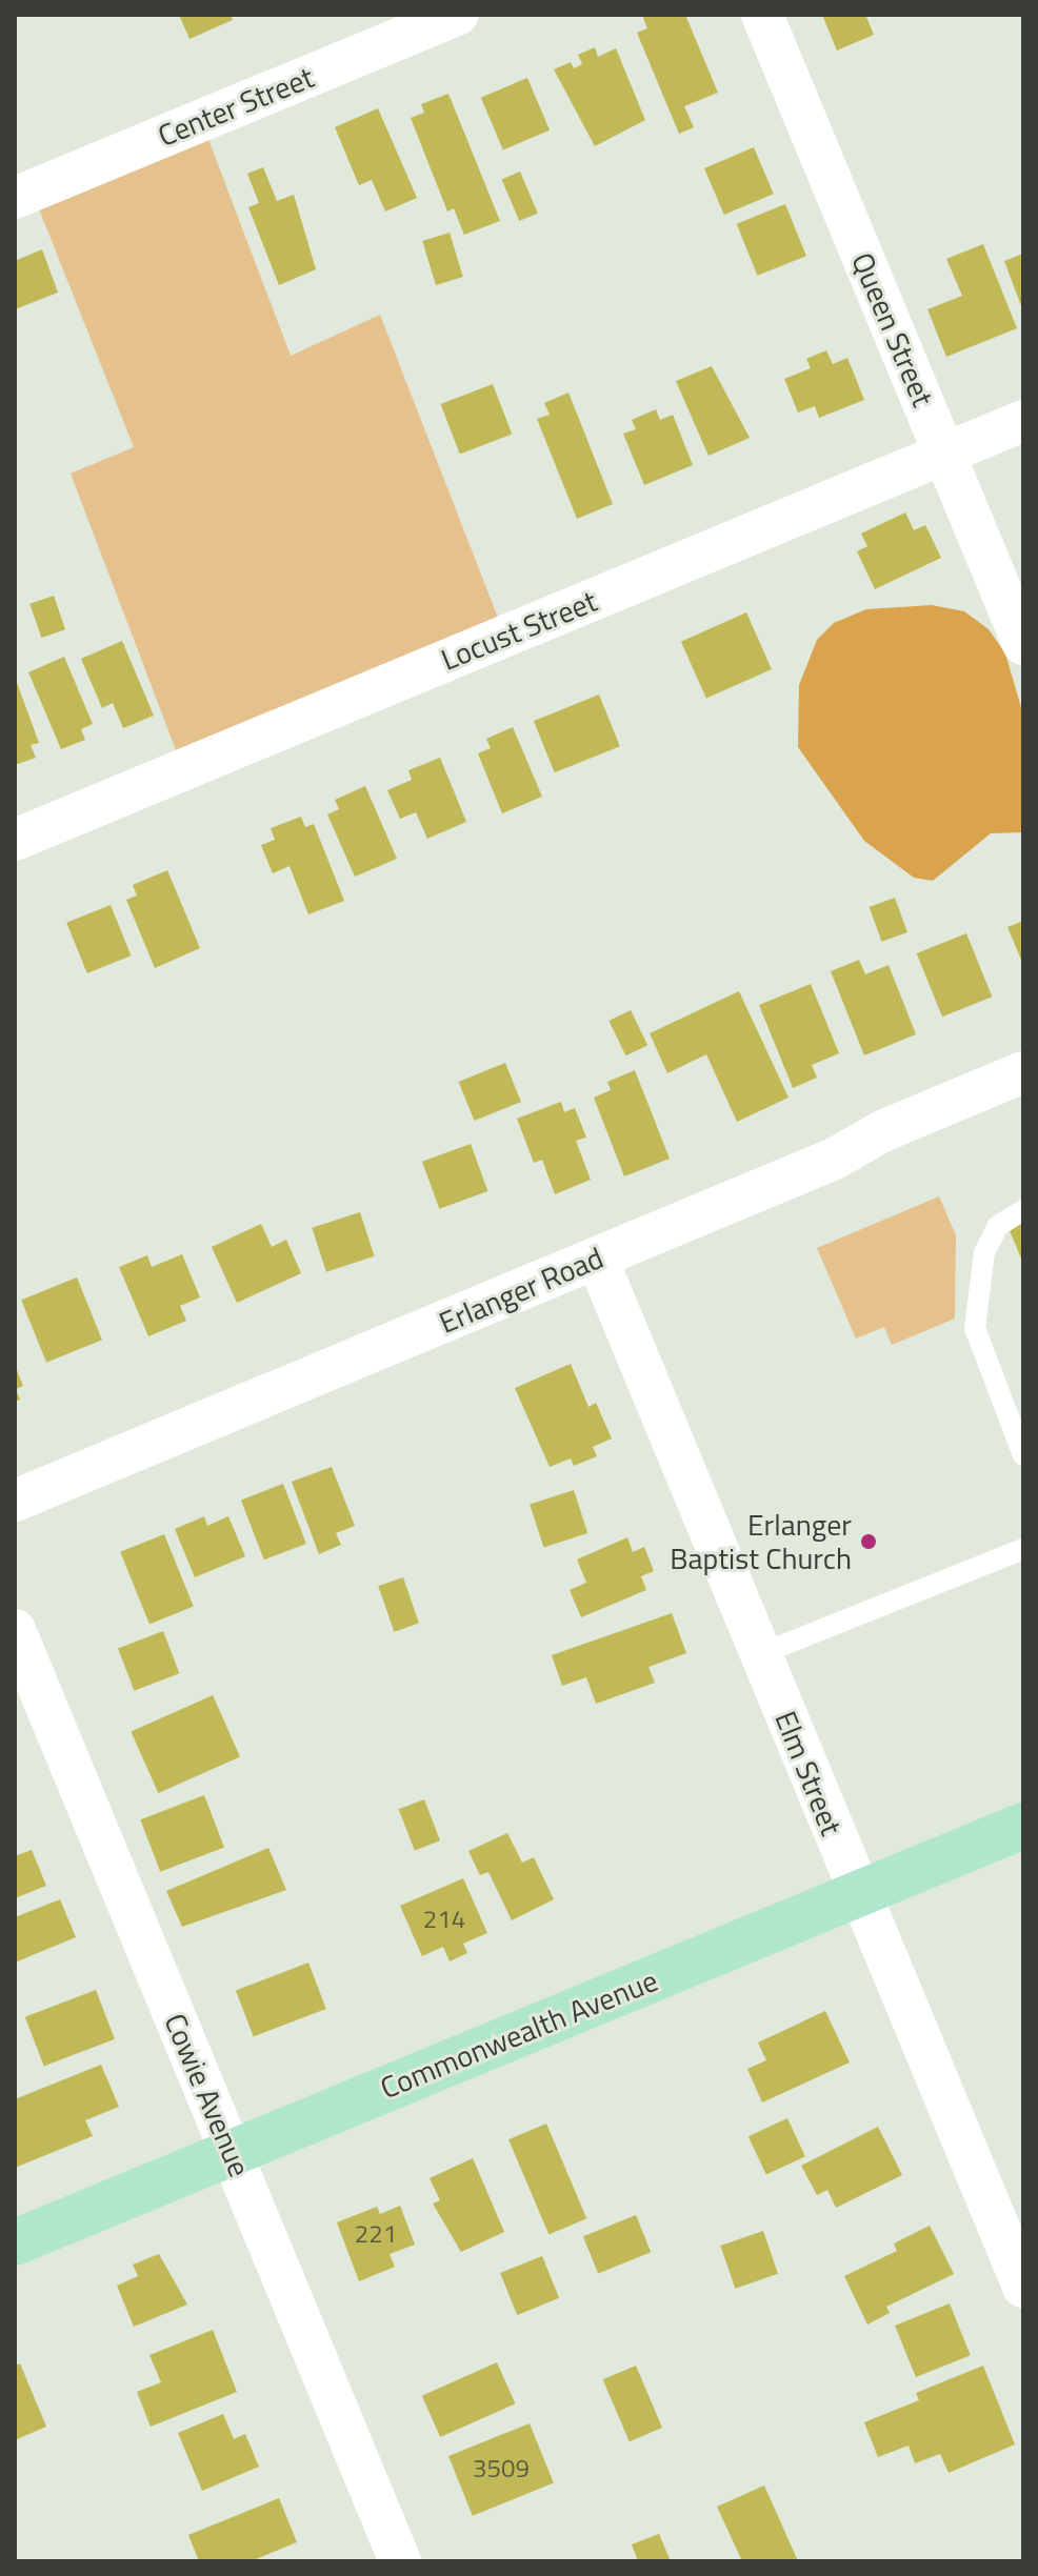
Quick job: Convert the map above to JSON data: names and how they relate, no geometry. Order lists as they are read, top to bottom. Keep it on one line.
{"streets":{"main road":["Commonwealth Avenue"],"street":["Center Street","Queen Street","Locust Street","Erlanger Road","Elm Street","Cowie Avenue"]},"crossings":[["Queen Street","Locust Street"],["Erlanger Road","Elm Street"],["Elm Street","Commonwealth Avenue"],["Commonwealth Avenue","Cowie Avenue"]],"places":["Erlanger Baptist Church"],"house_numbers":["214","221","3509"]}
